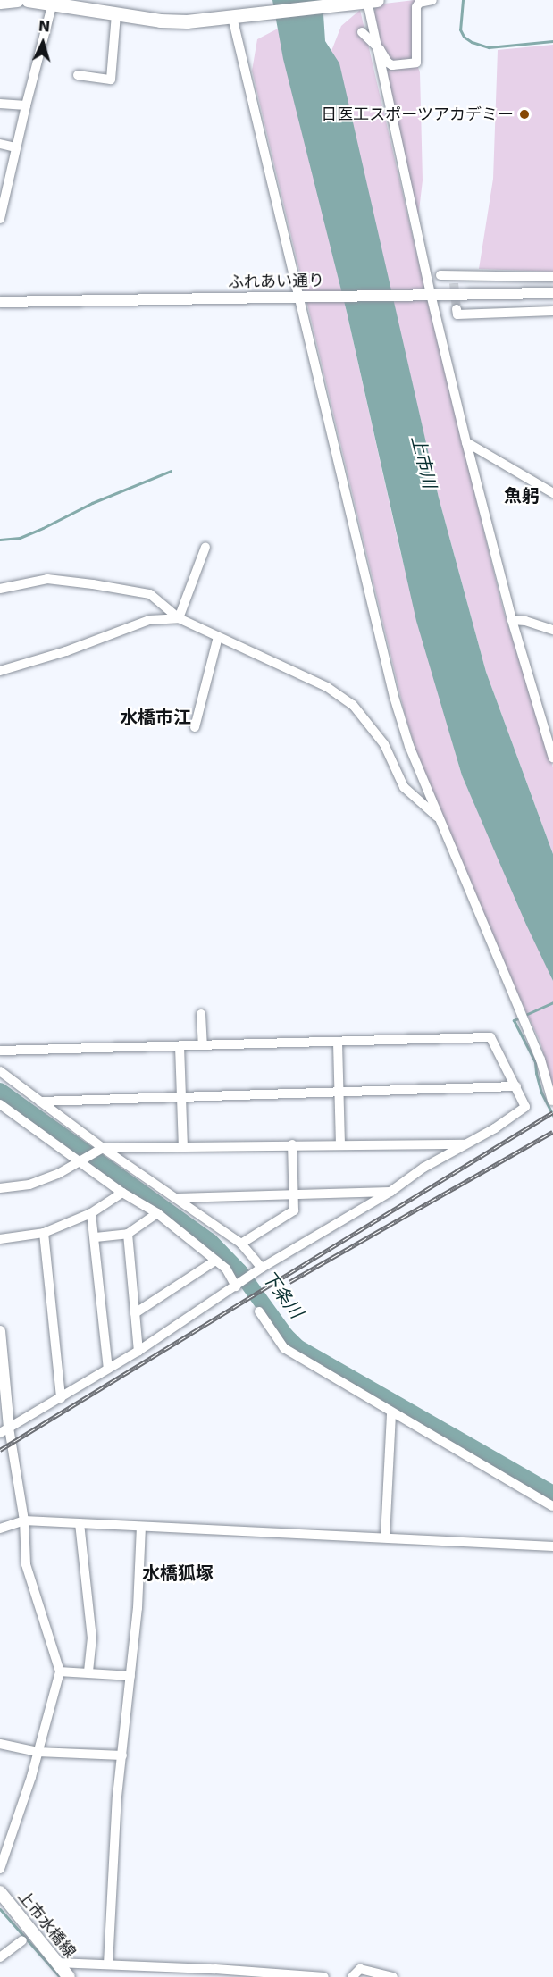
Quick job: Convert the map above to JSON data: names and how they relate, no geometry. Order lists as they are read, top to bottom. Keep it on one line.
{"streets":{"main road":["上市水橋線"],"street":["ふれあい通り"]},"districts":["魚躬","水橋市江","水橋狐塚"],"water":["上市川","下条川"],"places":["日医工スポーツアカデミー"],"north":"top"}
